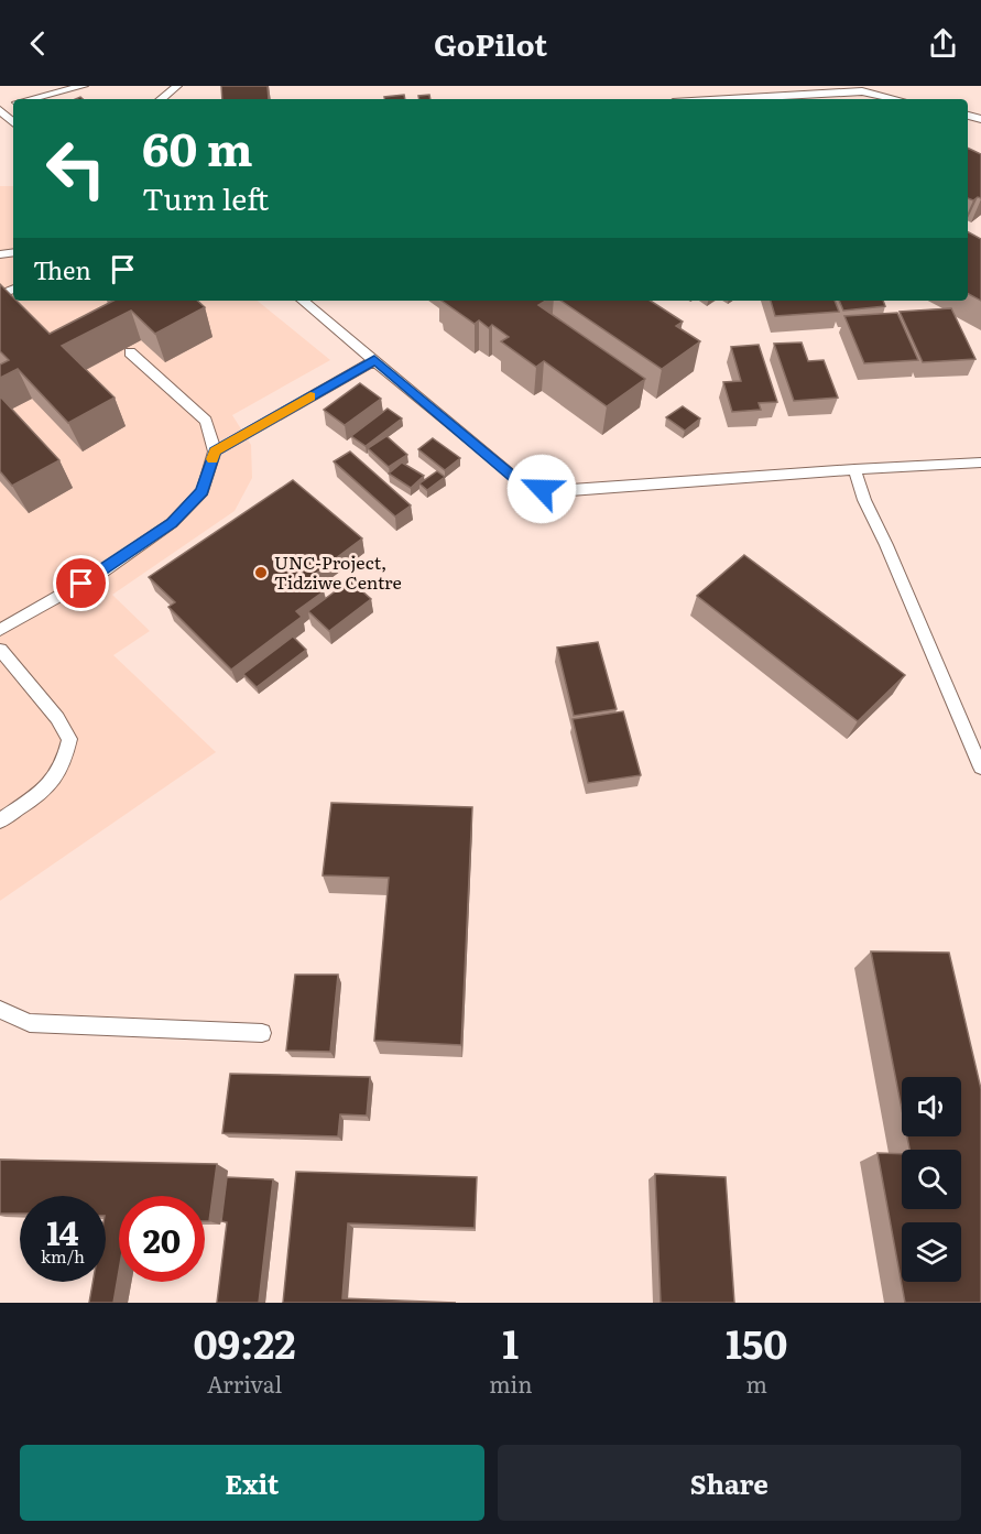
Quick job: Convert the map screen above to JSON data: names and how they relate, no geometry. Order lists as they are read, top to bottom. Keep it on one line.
{"places":["UNC-Project, Tidziwe Centre"],"page":{"header":"GoPilot","turn":["60 m","Turn left"],"then":"Then","speed":"14 km/h","limit":"20","eta":["09:22","Arrival","1","min","150","m"],"buttons":["Exit","Share"]}}
